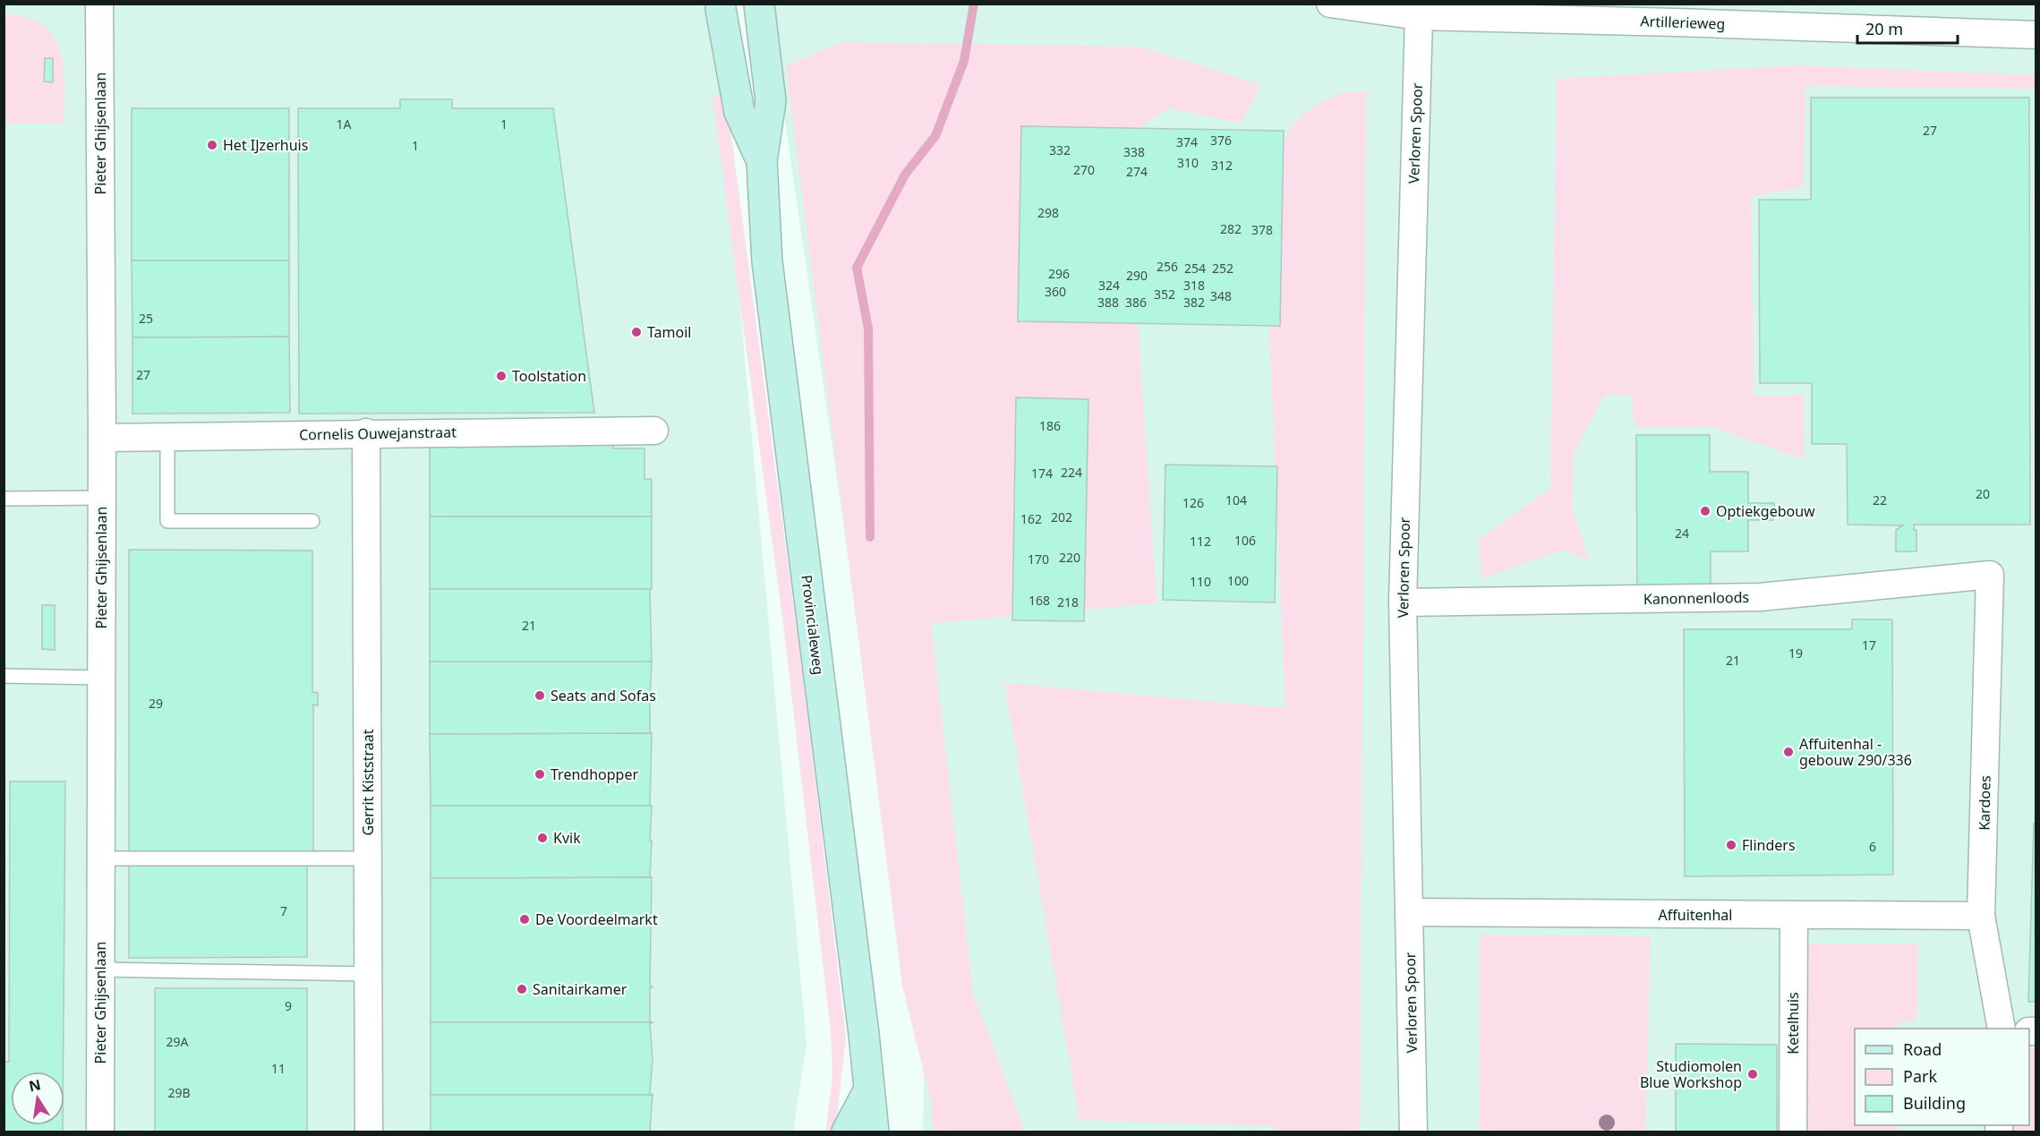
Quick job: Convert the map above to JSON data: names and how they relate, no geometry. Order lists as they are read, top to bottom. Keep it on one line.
{"streets":{"main road":["Provincialeweg"],"street":["Artillerieweg","Pieter Ghijsenlaan","Verloren Spoor","Cornelis Ouwejanstraat","Kanonnenloods","Gerrit Kiststraat","Kardoes","Affuitenhal","Ketelhuis"]},"crossings":[["Artillerieweg","Verloren Spoor"],["Pieter Ghijsenlaan","Cornelis Ouwejanstraat"],["Verloren Spoor","Kanonnenloods"],["Verloren Spoor","Affuitenhal"],["Cornelis Ouwejanstraat","Gerrit Kiststraat"],["Kanonnenloods","Kardoes"],["Kardoes","Affuitenhal"],["Affuitenhal","Ketelhuis"]],"places":["Het IJzerhuis","Tamoil","Toolstation","Optiekgebouw","Seats and Sofas","Affuitenhal - gebouw 290/336","Trendhopper","Kvik","Flinders","De Voordeelmarkt","Sanitairkamer","Studiomolen Blue Workshop"],"house_numbers":["1A","1","27","376","374","1","332","338","310","312","270","274","298","282","378","256","254","252","296","290","324","318","360","352","348","388","386","382","25","27","186","224","174","20","104","22","126","202","162","24","106","112","220","170","100","110","168","218","21","17","19","21","29","6","7","9","29A","11","29B"],"legend":["Road","Park","Building"],"scale_bar":"20 m","north":"top"}
